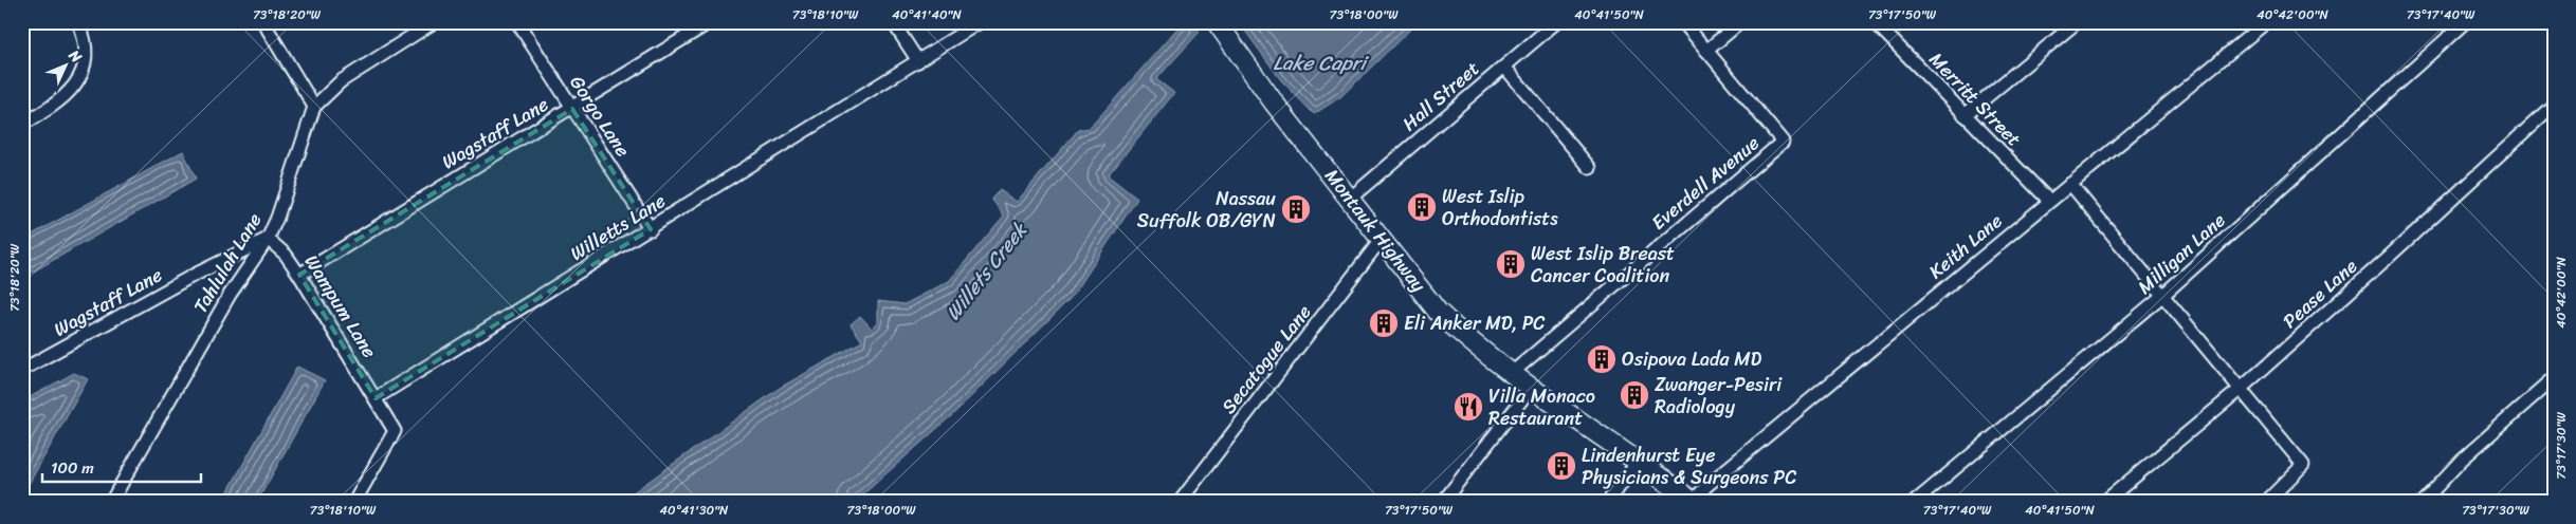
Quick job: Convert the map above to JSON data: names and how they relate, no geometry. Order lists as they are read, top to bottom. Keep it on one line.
{"streets":{"main road":["Montauk Highway"],"street":["Hall Street","Merritt Street","Gorgo Lane","Wagstaff Lane","Everdell Avenue","Willetts Lane","Keith Lane","Milligan Lane","Tahlulah Lane","Pease Lane","Wampum Lane","Secatogue Lane"]},"crossings":[["Hall Street","Montauk Highway"],["Merritt Street","Keith Lane"],["Gorgo Lane","Wagstaff Lane"],["Gorgo Lane","Willetts Lane"],["Wagstaff Lane","Tahlulah Lane"],["Wagstaff Lane","Wampum Lane"],["Everdell Avenue","Montauk Highway"],["Willetts Lane","Wampum Lane"],["Montauk Highway","Keith Lane"],["Montauk Highway","Secatogue Lane"],["Tahlulah Lane","Wampum Lane"]],"water":["Lake Capri","Willets Creek"],"places":{"building":["West Islip Orthodontists","Nassau Suffolk OB/GYN","West Islip Breast Cancer Coalition","Eli Anker MD, PC","Osipova Lada MD","Zwanger-Pesiri Radiology","Lindenhurst Eye Physicians & Surgeons PC"],"restaurant":["Villa Monaco Restaurant"]},"scale_bar":"100 m","north":"top right","coordinates":["73°18'20\"W","73°18'10\"W","40°41'40\"N","73°18'00\"W","40°41'50\"N","73°17'50\"W","40°42'00\"N","73°17'40\"W","73°17'30\"W","40°41'30\"N"]}
